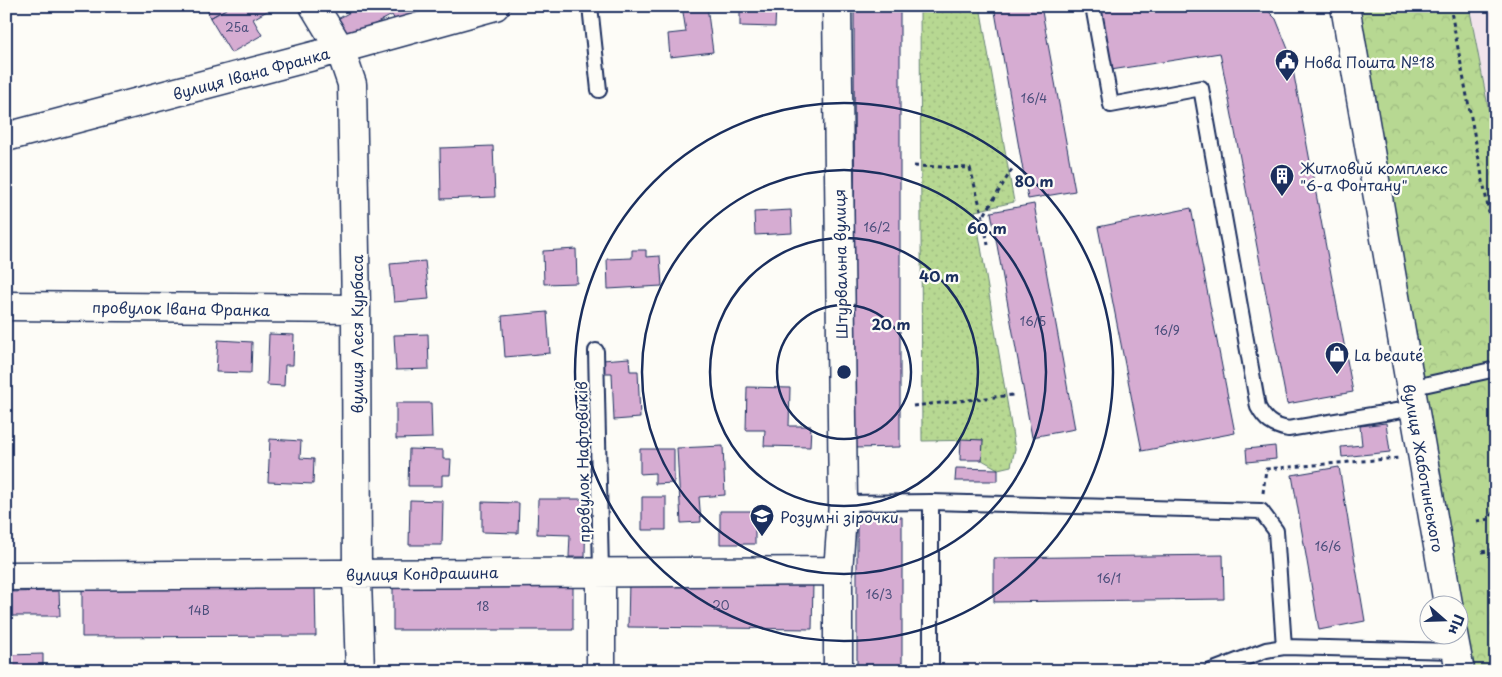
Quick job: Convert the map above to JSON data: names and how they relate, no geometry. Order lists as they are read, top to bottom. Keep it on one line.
{"streets":{"street":["вулиця Івана Франка","Штурвальна вулиця","провулок Івана Франка","вулиця Леся Курбаса","вулиця Жаботинського","вулиця Кондрашина"],"lane":["провулок Нафтовиків"]},"crossings":[["вулиця Івана Франка","вулиця Леся Курбаса"],["Штурвальна вулиця","вулиця Кондрашина"],["провулок Івана Франка","вулиця Леся Курбаса"],["вулиця Леся Курбаса","вулиця Кондрашина"],["провулок Нафтовиків","вулиця Кондрашина"]],"places":{"public building":["Нова Пошта №18"],"building":["Житловий комплекс \"6-а Фонтану\""],"shop":["La beauté"],"school or university":["Розумні зірочки"]},"house_numbers":["25а","16/4","16/2","16/5","16/9","16/6","16/1","16/3","20","18","14В"],"north":"right","rings":["80 m","60 m","40 m","20 m"]}
